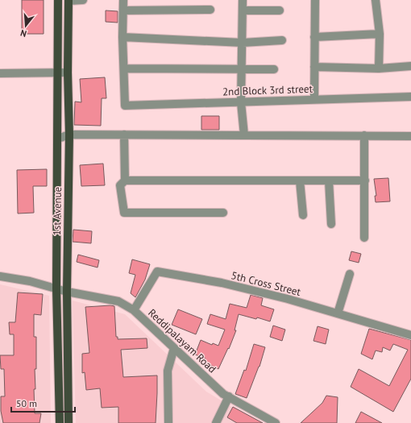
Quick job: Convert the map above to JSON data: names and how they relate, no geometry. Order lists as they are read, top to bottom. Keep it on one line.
{"streets":{"main road":["1st Avenue"],"street":["2nd Block 3rd street","5th Cross Street","Reddipalayam Road"]},"crossings":[["1st Avenue","Reddipalayam Road"],["5th Cross Street","Reddipalayam Road"]],"scale_bar":"50 m","north":"bottom"}
